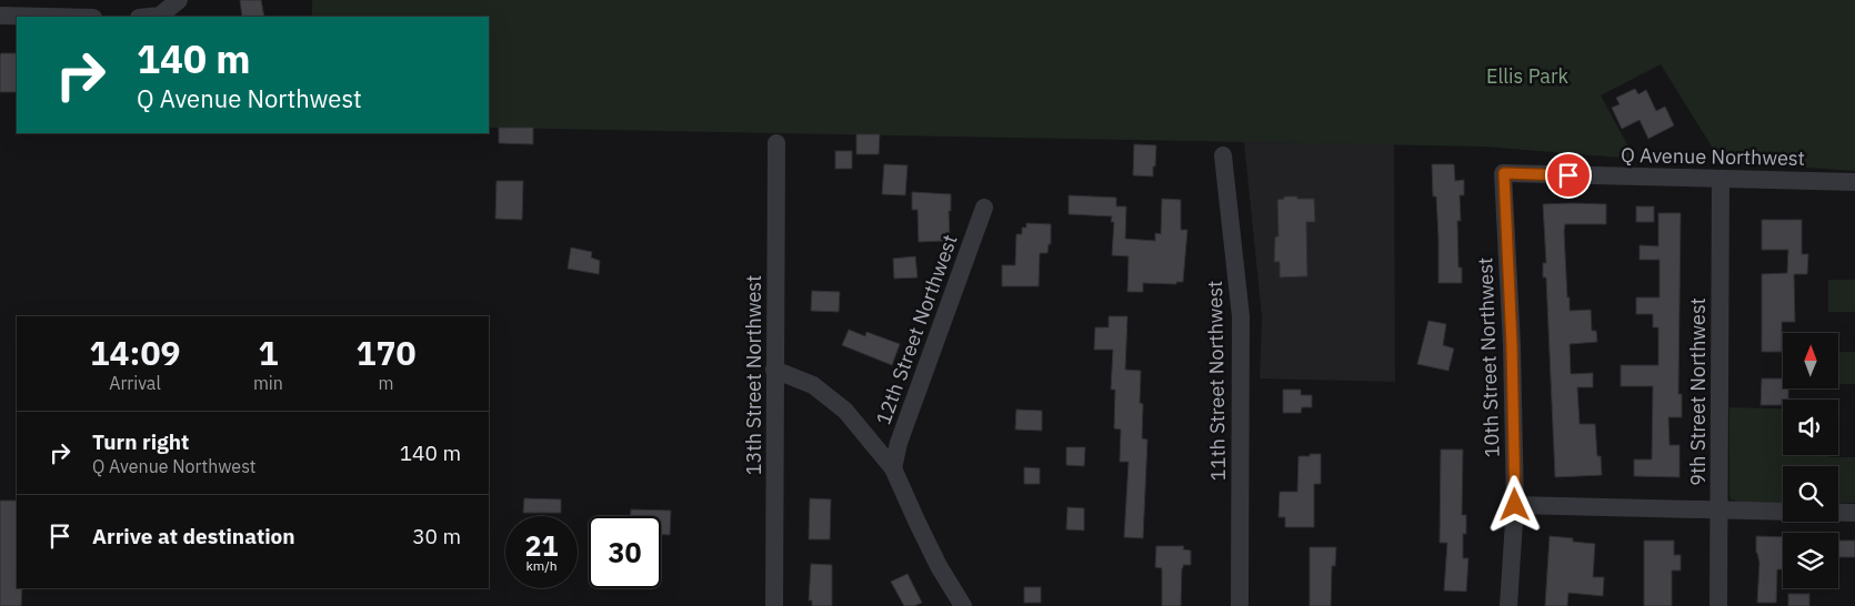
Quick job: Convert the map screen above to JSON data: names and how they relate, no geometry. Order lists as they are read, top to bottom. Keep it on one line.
{"streets":{"street":["Q Avenue Northwest","12th Street Northwest","10th Street Northwest","13th Street Northwest","11th Street Northwest","9th Street Northwest"]},"crossings":[["Q Avenue Northwest","10th Street Northwest"],["Q Avenue Northwest","9th Street Northwest"]],"parks":["Ellis Park"],"north":"top","page":{"turn":["140 m","Q Avenue Northwest"],"eta":["14:09","Arrival","1","min","170","m"],"list":[{"name":"Turn right","note":"Q Avenue Northwest","value":"140 m"},{"name":"Arrive at destination","value":"30 m"}],"speed":"21 km/h","limit":"30"}}
